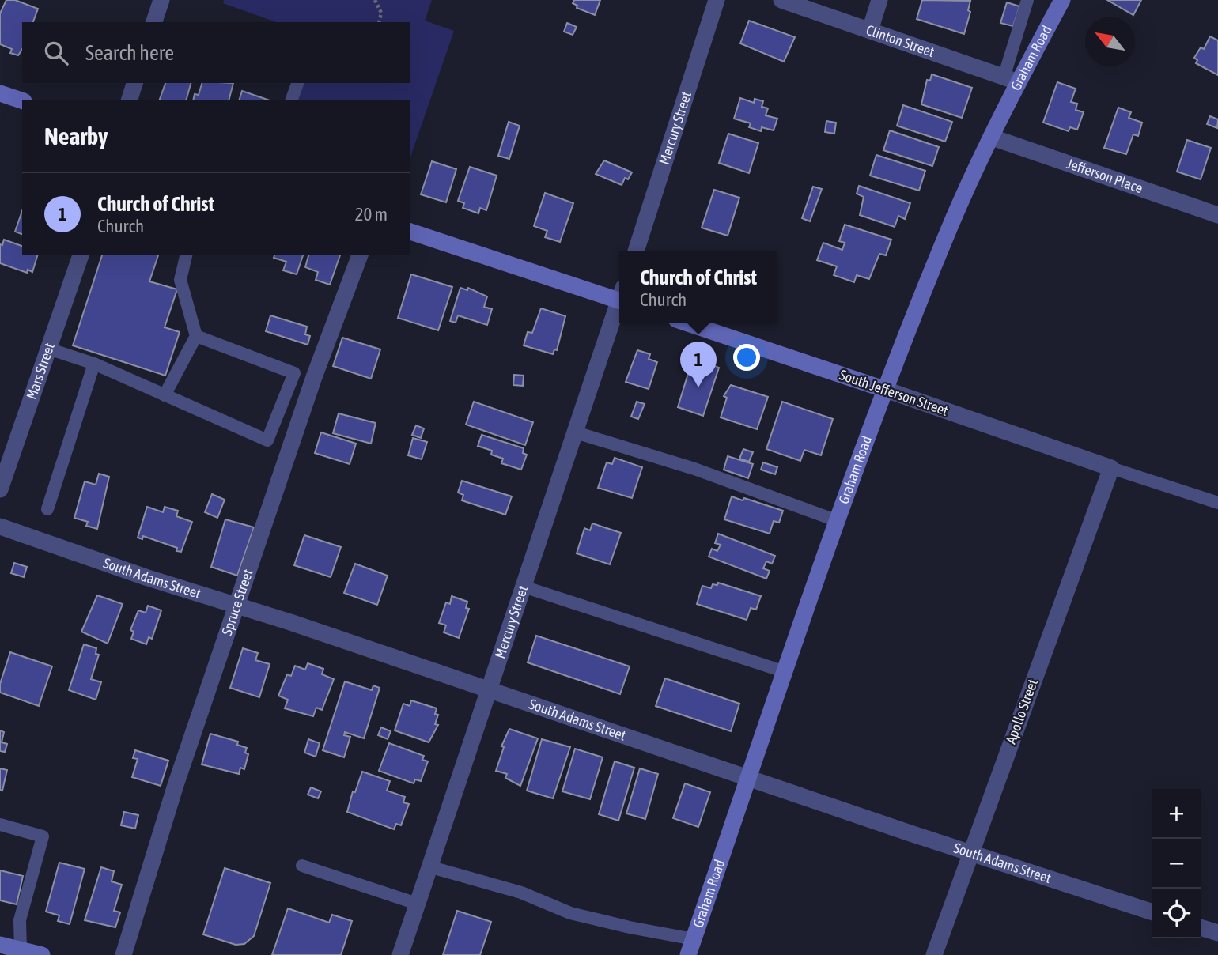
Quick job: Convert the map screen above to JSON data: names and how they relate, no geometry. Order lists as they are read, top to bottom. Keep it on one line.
{"streets":{"main road":["Graham Road","South Jefferson Street"],"street":["Clinton Street","Mercury Street","Jefferson Place","Mars Street","South Adams Street","Spruce Street","Apollo Street"]},"crossings":[["Clinton Street","Graham Road"],["Graham Road","Jefferson Place"],["Graham Road","South Jefferson Street"],["Graham Road","South Adams Street"],["Mercury Street","South Adams Street"],["South Jefferson Street","Apollo Street"],["South Adams Street","Spruce Street"],["South Adams Street","Apollo Street"]],"north":"top left","page":{"search":"Search here","heading":"Nearby","list":[{"mark":"1","name":"Church of Christ","note":"Church","value":"20 m"}],"popup":["Church of Christ","Church"],"pins":"1","map_buttons":["+","−"]}}
